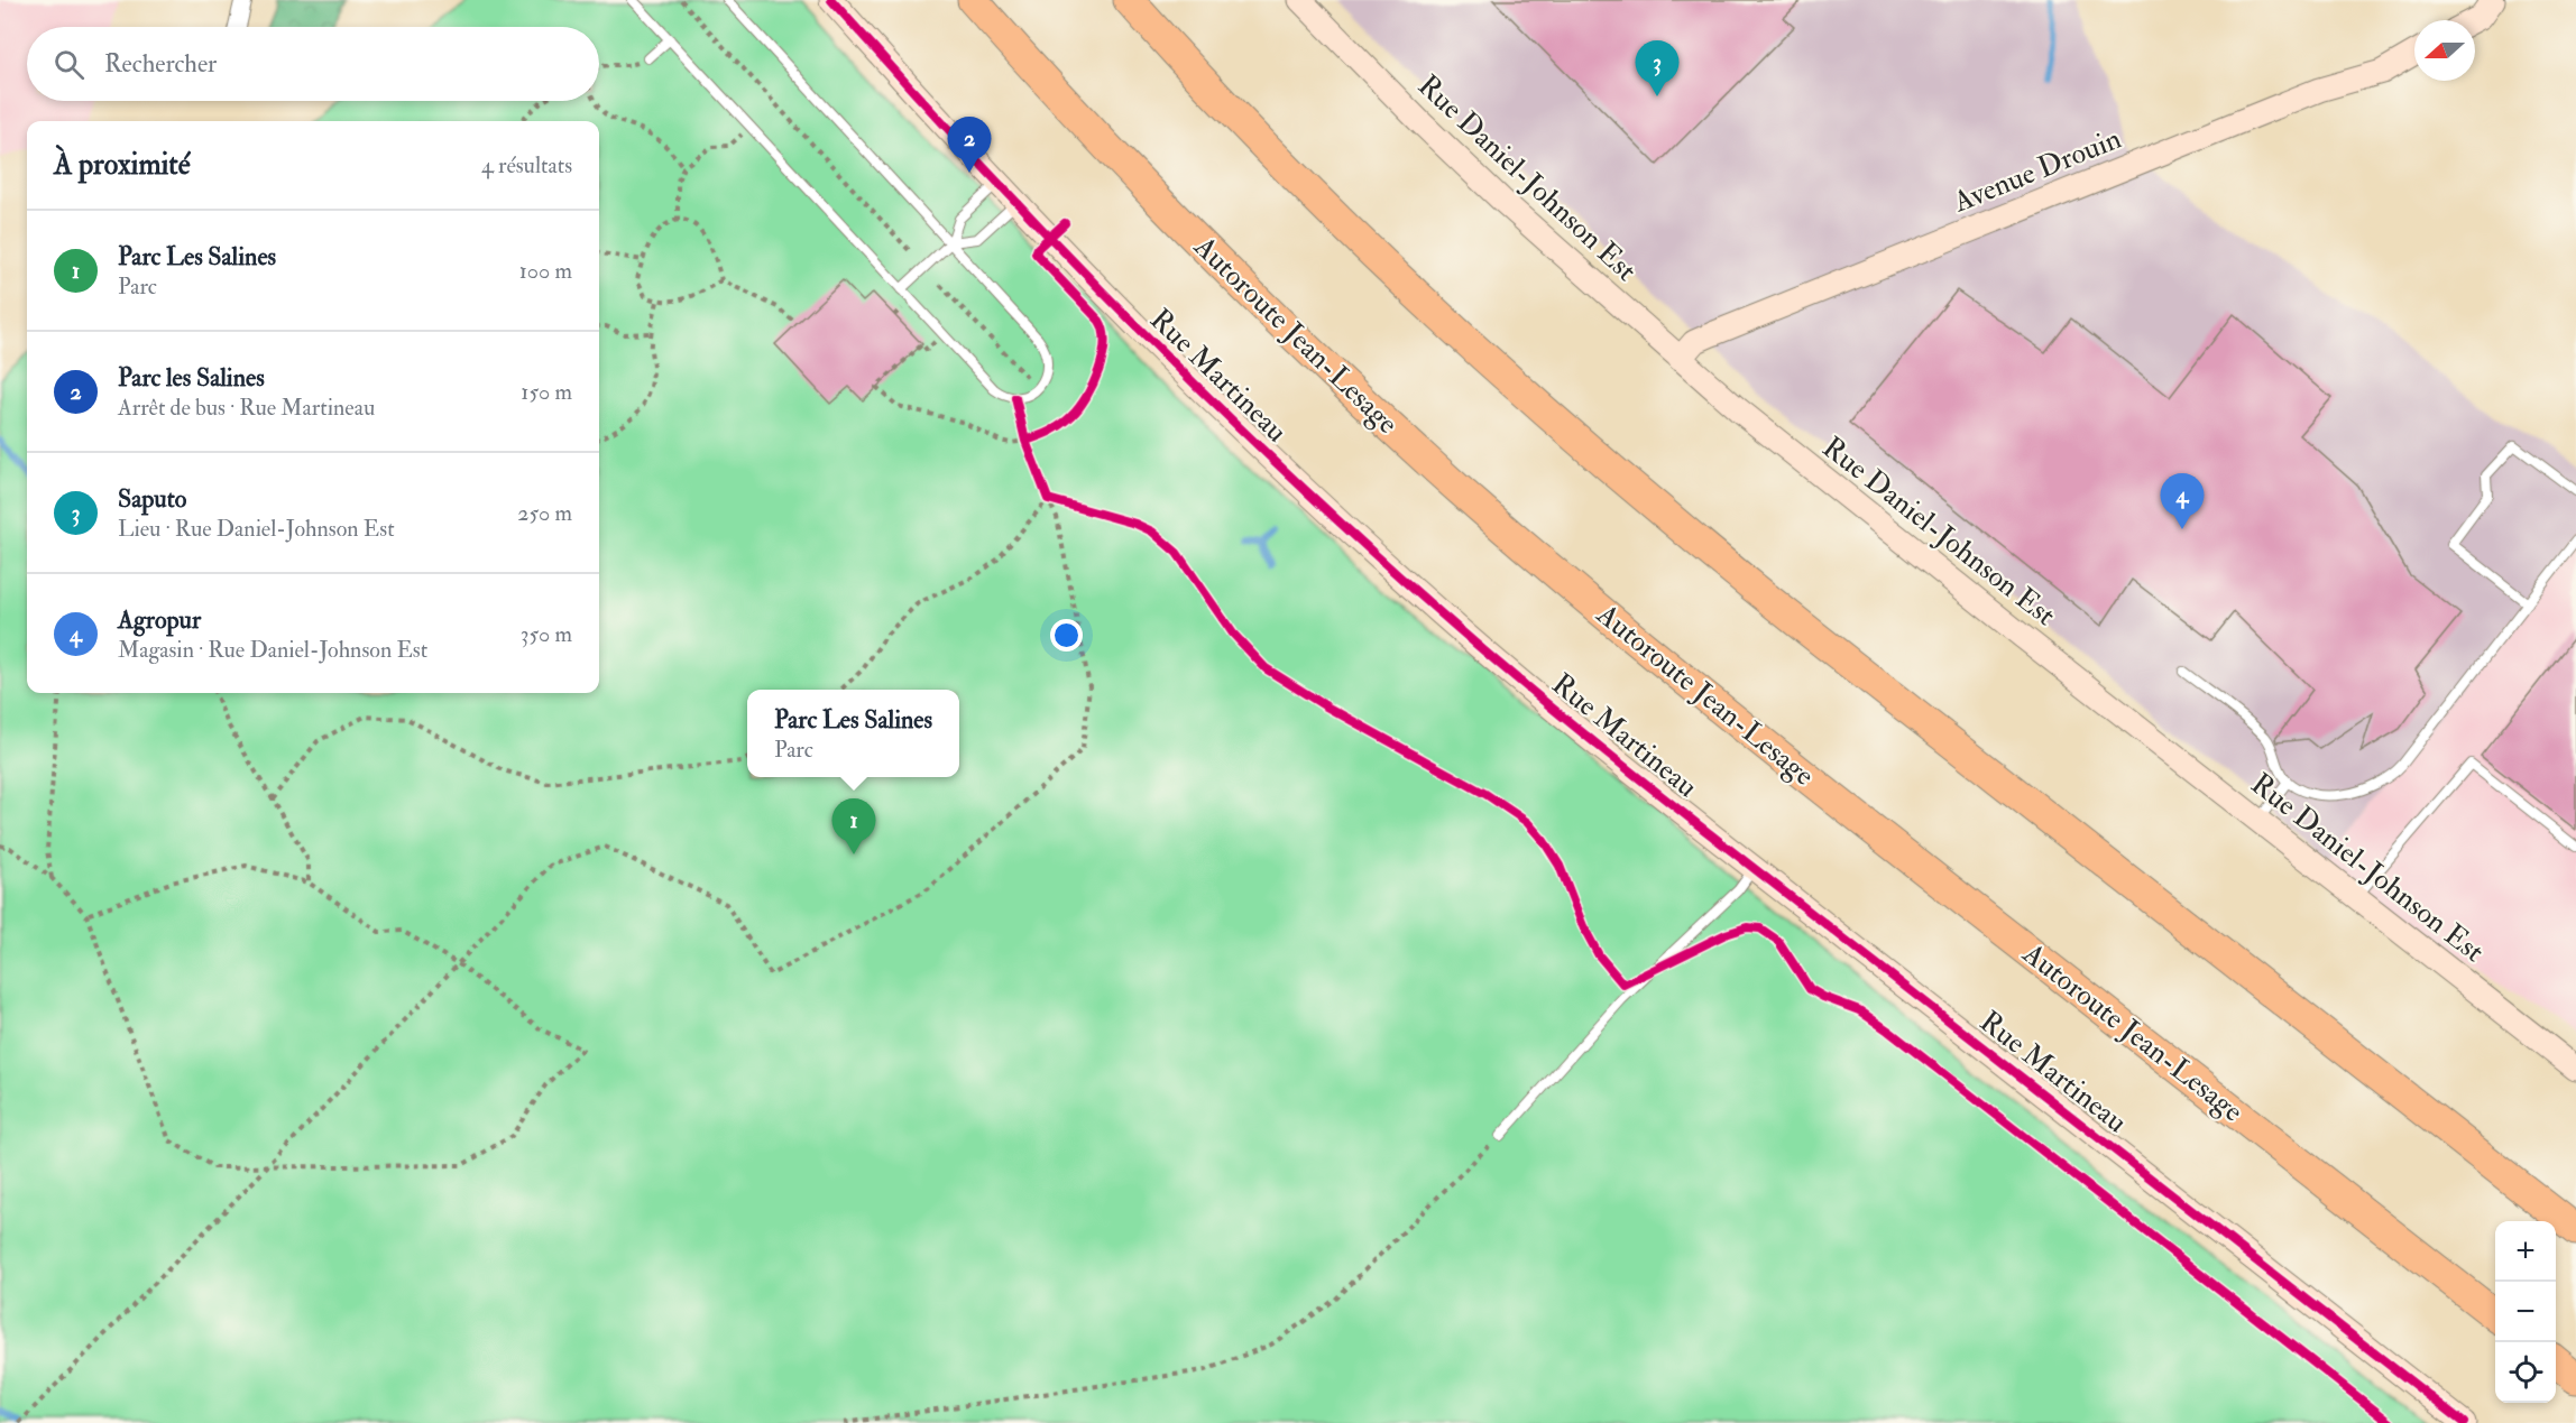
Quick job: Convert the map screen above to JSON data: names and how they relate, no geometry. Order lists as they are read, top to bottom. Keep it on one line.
{"streets":{"highway":["Autoroute Jean-Lesage"],"street":["Avenue Drouin","Rue Daniel-Johnson Est","Rue Martineau"]},"crossings":[["Avenue Drouin","Rue Daniel-Johnson Est"]],"north":"left","page":{"search":"Rechercher","pins":["3","2","4","1"],"heading":["À proximité","4 résultats"],"list":[{"mark":"1","name":"Parc Les Salines","note":"Parc","value":"100 m"},{"mark":"2","name":"Parc les Salines","note":"Arrêt de bus · Rue Martineau","value":"150 m"},{"mark":"3","name":"Saputo","note":"Lieu · Rue Daniel-Johnson Est","value":"250 m"},{"mark":"4","name":"Agropur","note":"Magasin · Rue Daniel-Johnson Est","value":"350 m"}],"popup":["Parc Les Salines","Parc"],"map_buttons":["+","−"]}}
